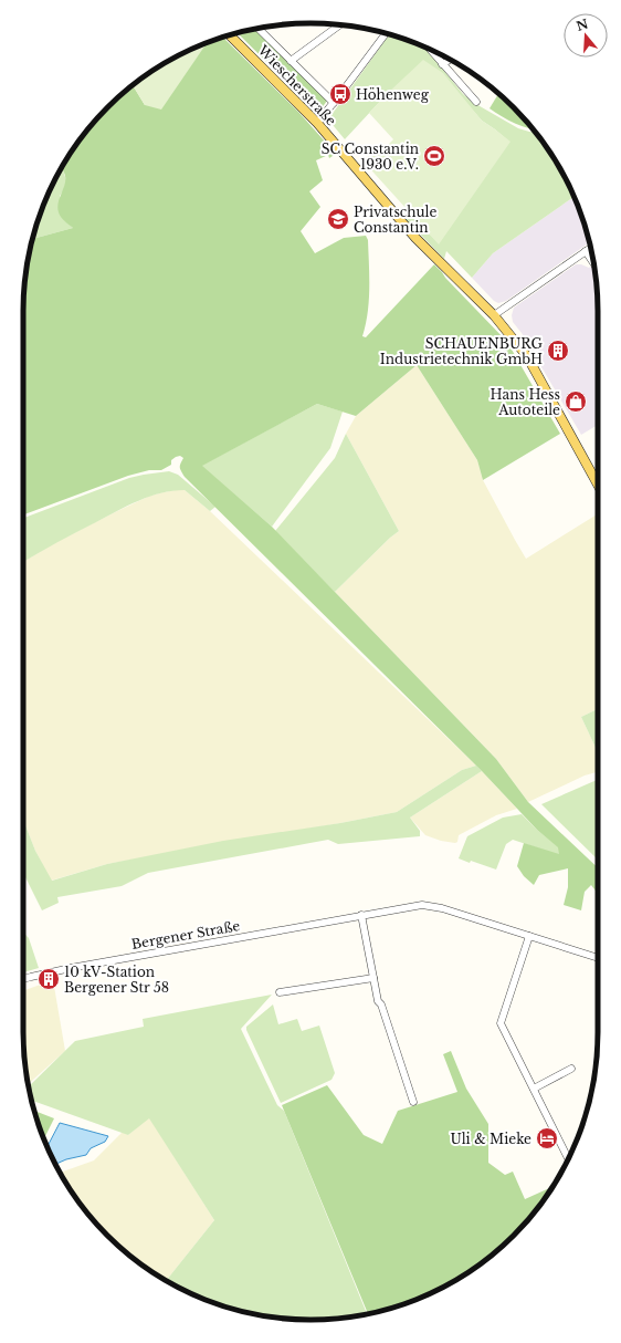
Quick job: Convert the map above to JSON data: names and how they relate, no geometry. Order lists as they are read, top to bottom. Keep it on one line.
{"streets":{"main road":["Wiescherstraße"],"street":["Bergener Straße"]},"places":{"bus stop":["Höhenweg"],"sports":["SC Constantin 1930 e.V."],"school or university":["Privatschule Constantin"],"building":["SCHAUENBURG Industrietechnik GmbH","10 kV-Station Bergener Str 58"],"shop":["Hans Hess Autoteile"],"hotel":["Uli & Mieke"]},"north":"top"}
